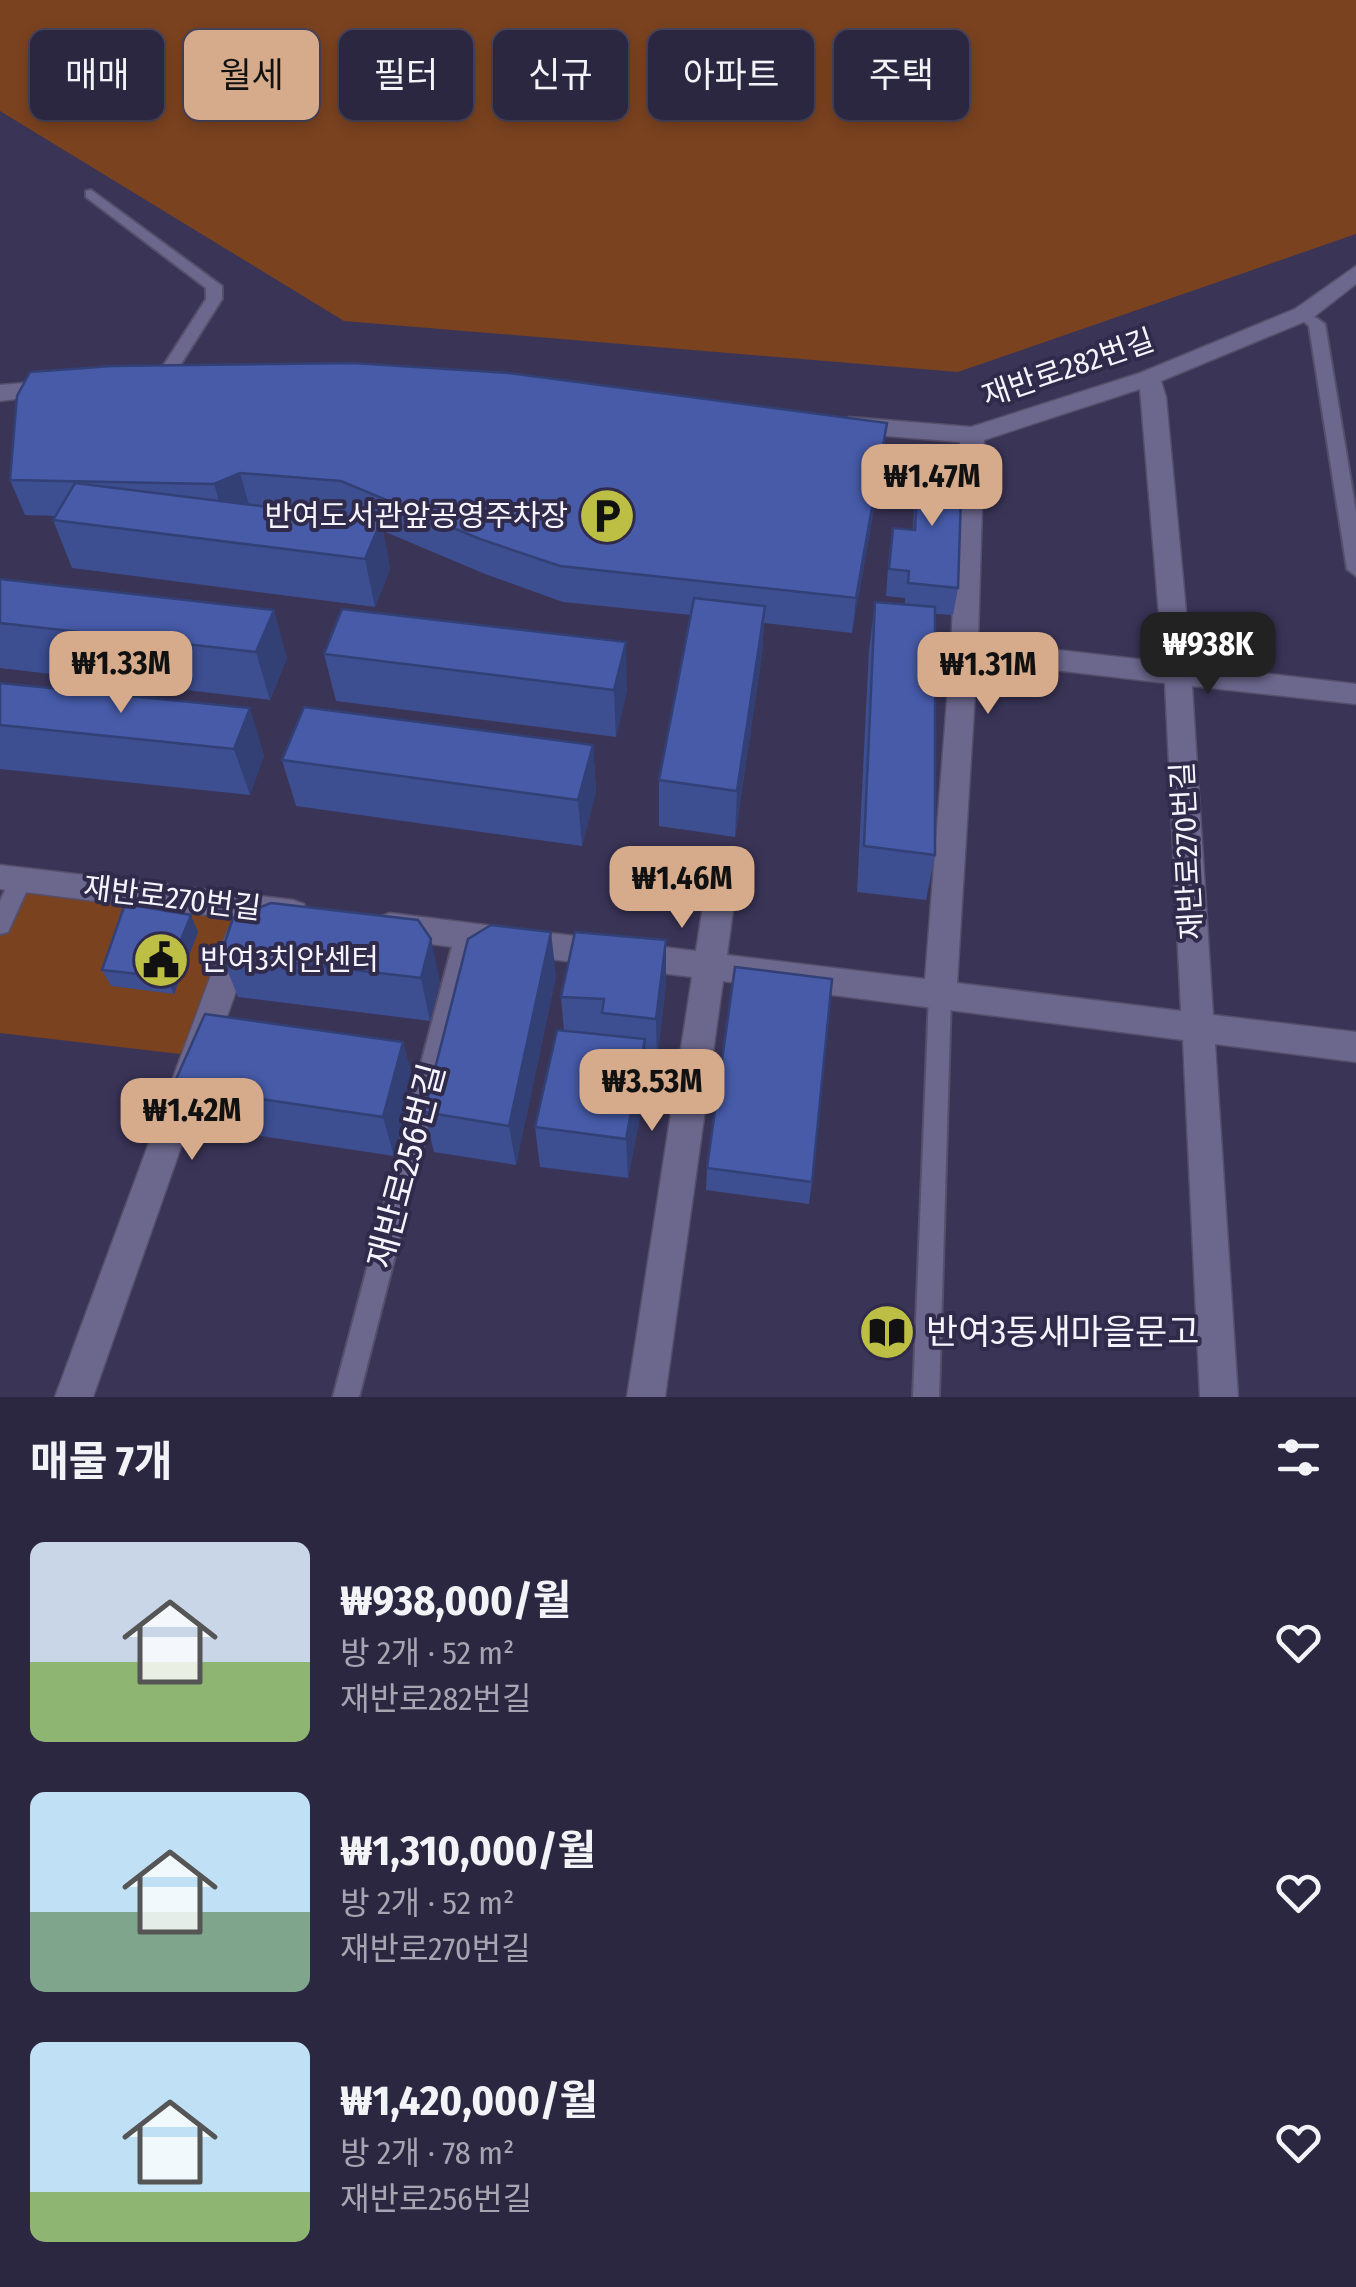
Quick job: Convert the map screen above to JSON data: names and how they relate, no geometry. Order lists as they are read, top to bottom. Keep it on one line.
{"streets":{"street":["재반로282번길","재반로270번길"],"lane":["재반로256번길"]},"crossings":[["재반로282번길","재반로270번길"]],"places":{"parking":["반여도서관앞공영주차장"],"public building":["반여3치안센터"],"library":["반여3동새마을문고"]},"page":{"chip":["매매","월세","필터","신규","아파트","주택"],"price":["₩1.47M","₩938K","₩1.33M","₩1.31M","₩1.46M","₩3.53M","₩1.42M"],"heading":"매물 7개","list":[{"name":"₩938,000/월","note":"방 2개 · 52 m² · 재반로282번길"},{"name":"₩1,310,000/월","note":"방 2개 · 52 m² · 재반로270번길"},{"name":"₩1,420,000/월","note":"방 2개 · 78 m² · 재반로256번길"}]}}
